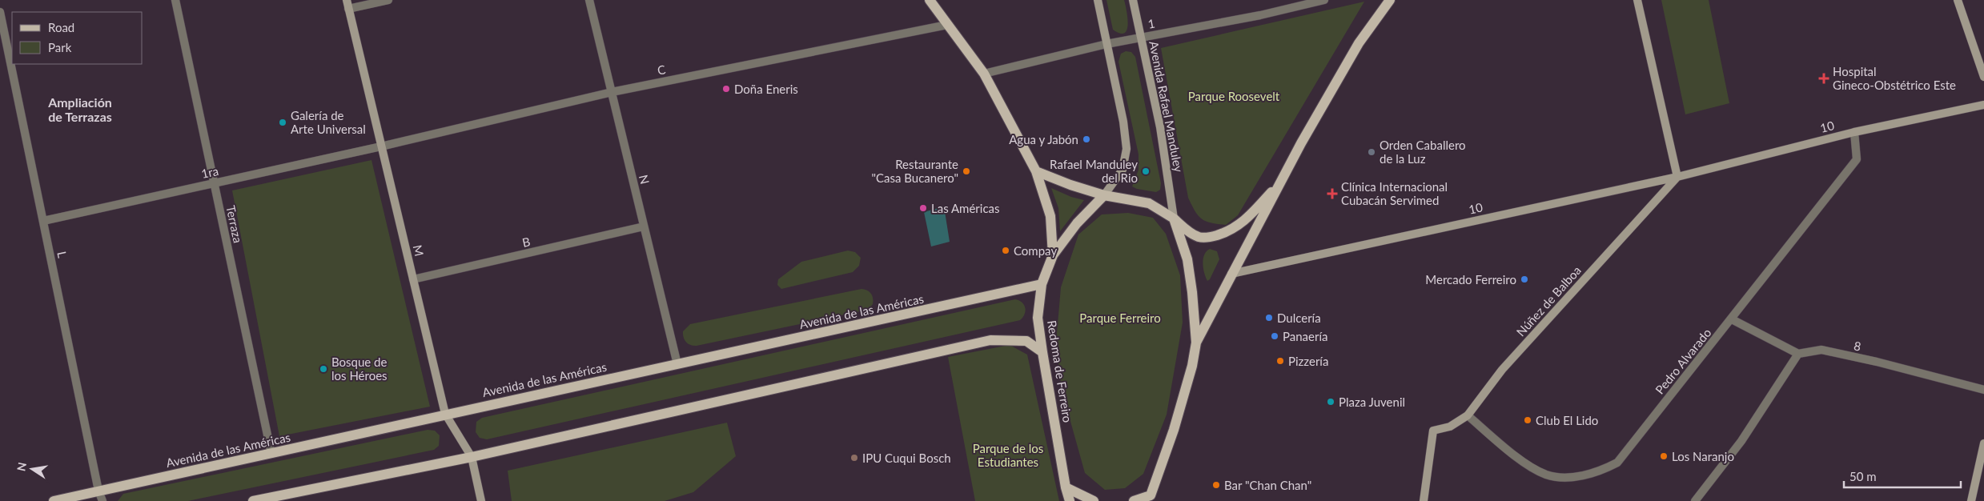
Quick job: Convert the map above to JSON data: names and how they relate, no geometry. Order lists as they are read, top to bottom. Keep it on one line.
{"streets":{"main road":["Avenida Rafael Manduley","10","M","Núñez de Balboa","Avenida de las Américas","Redoma de Ferreiro"],"street":["1","C","1ra","N","Terraza","B","L","8","Pedro Alvarado"]},"crossings":[["1","Avenida Rafael Manduley"],["C","1ra"],["C","N"],["C","M"],["10","Núñez de Balboa"],["10","Pedro Alvarado"],["1ra","Terraza"],["1ra","M"],["1ra","L"],["N","B"],["N","Avenida de las Américas"],["Terraza","Avenida de las Américas"],["B","M"],["M","Avenida de las Américas"],["L","Avenida de las Américas"],["Núñez de Balboa","Pedro Alvarado"],["Avenida de las Américas","Redoma de Ferreiro"]],"districts":["Ampliación de Terrazas"],"parks":["Parque Roosevelt","Parque Ferreiro","Parque de los Estudiantes"],"places":{"health":["Hospital Gineco-Obstétrico Este","Clínica Internacional Cubacán Servimed"],"other":["Doña Eneris","Galería de Arte Universal","Agua y Jabón","Orden Caballero de la Luz","Restaurante \"Casa Bucanero\"","Rafael Manduley del Rio","Las Américas","Compay","Mercado Ferreiro","Dulcería","Panaería","Pizzería","Bosque de los Héroes","Plaza Juvenil","Club El Lido","Los Naranjo","IPU Cuqui Bosch","Bar \"Chan Chan\""]},"legend":["Road","Park"],"scale_bar":"50 m","north":"left"}
